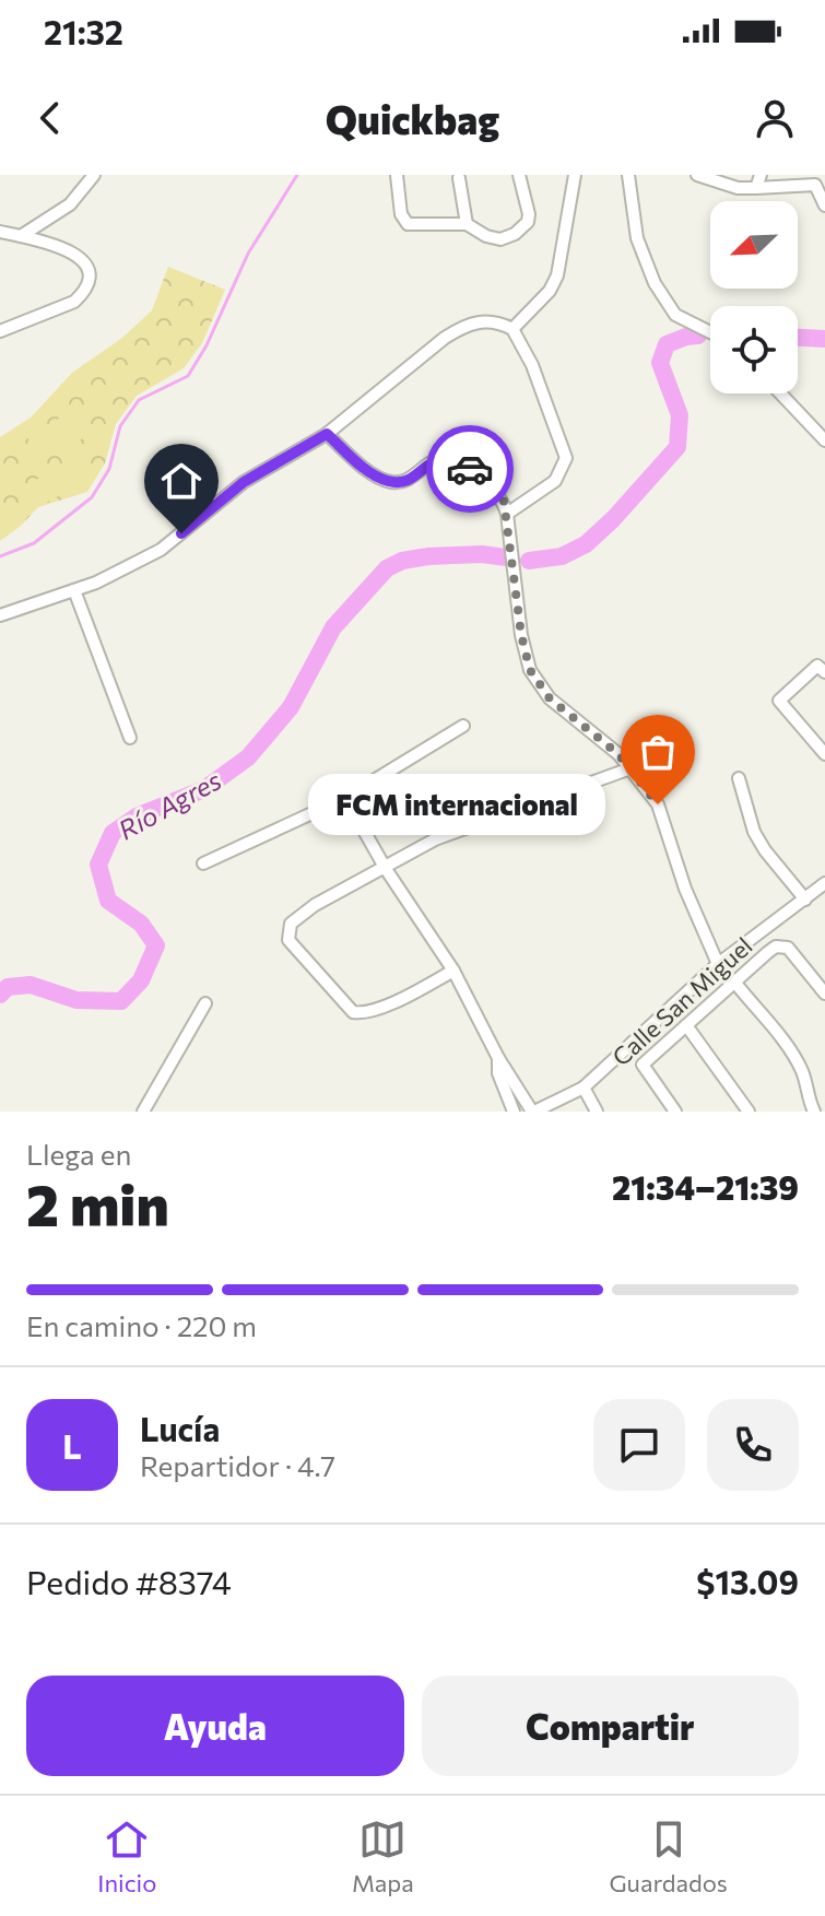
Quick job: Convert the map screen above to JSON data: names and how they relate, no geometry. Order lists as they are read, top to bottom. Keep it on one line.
{"streets":{"street":["Calle San Miguel"]},"water":["Río Agres"],"places":["FCM internacional"],"north":"bottom left","page":{"status":"21:32","header":"Quickbag","bubble":"FCM internacional","heading":["2 min","Llega en","21:34–21:39"],"panel":["Lucía","Repartidor · 4.7","Pedido #8374","$13.09"],"bar":"En camino · 220 m","round":"L","buttons":["Ayuda","Compartir"],"tabs":["Inicio","Mapa","Guardados"]}}
